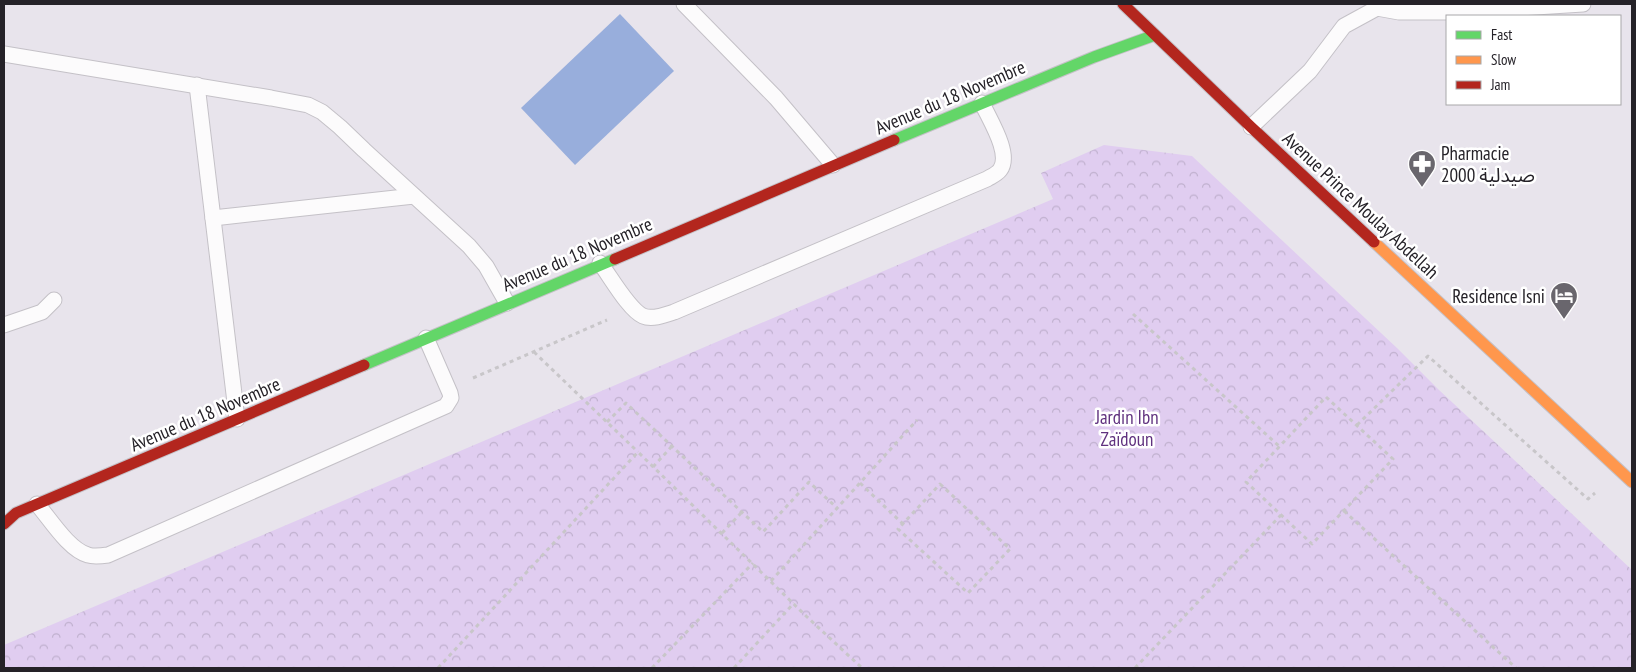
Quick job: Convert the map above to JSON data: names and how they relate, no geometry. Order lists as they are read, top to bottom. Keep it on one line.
{"streets":{"street":["Avenue du 18 Novembre","Avenue Prince Moulay Abdellah"]},"crossings":[["Avenue du 18 Novembre","Avenue Prince Moulay Abdellah"]],"parks":["Jardin Ibn Zaïdoun"],"places":{"pharmacy":["Pharmacie 2000 صيدلية"],"hotel":["Residence Isni"]},"legend":["Fast","Slow","Jam"]}
